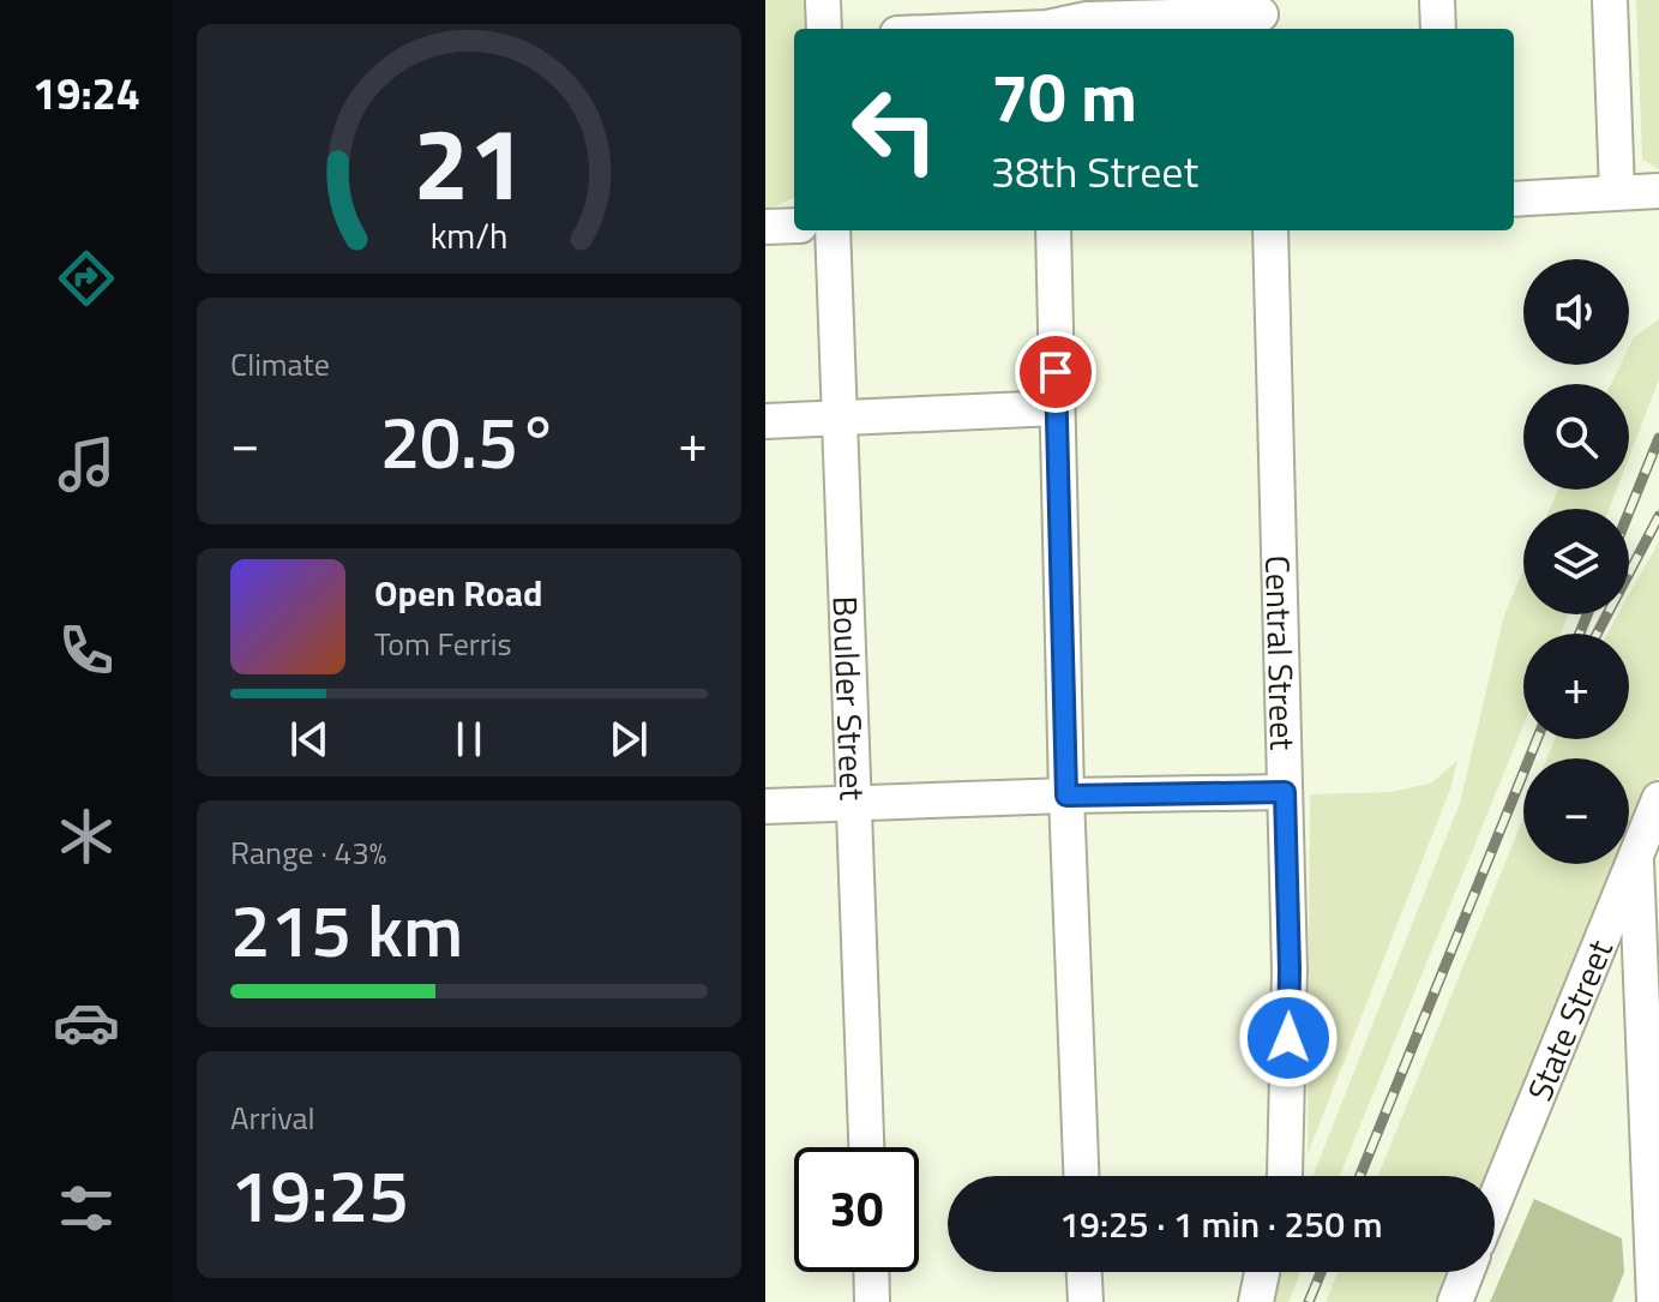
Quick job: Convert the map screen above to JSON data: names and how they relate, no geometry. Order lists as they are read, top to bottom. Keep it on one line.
{"streets":{"street":["Central Street","Boulder Street","State Street"]},"page":{"tabs":"19:24","turn":["70 m","38th Street"],"map_buttons":["+","−"],"tile":["Climate",["Range · 43%","215 km"],["Arrival","19:25"]],"heat":["−","20.5°","+"],"song":["Open Road","Tom Ferris"],"limit":"30","trip":"19:25 · 1 min · 250 m","gauge":["21","km/h"]}}
